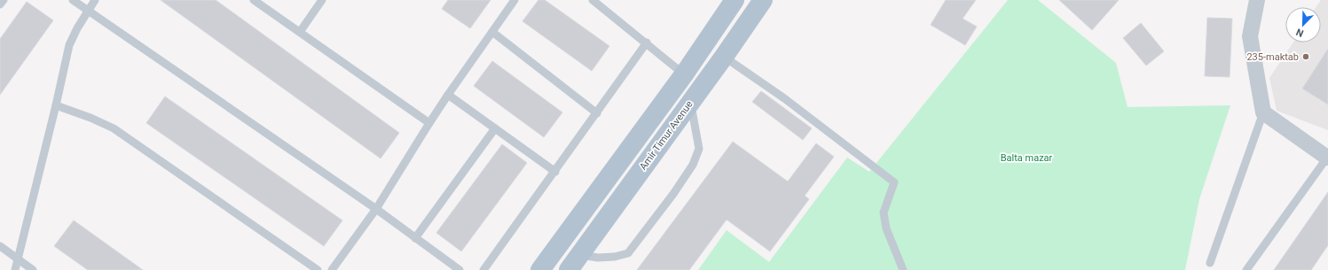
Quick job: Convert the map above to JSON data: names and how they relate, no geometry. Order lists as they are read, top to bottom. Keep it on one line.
{"streets":{"main road":["Amir Timur Avenue"]},"parks":["Balta mazar"],"places":["235-maktab"],"north":"bottom left"}
